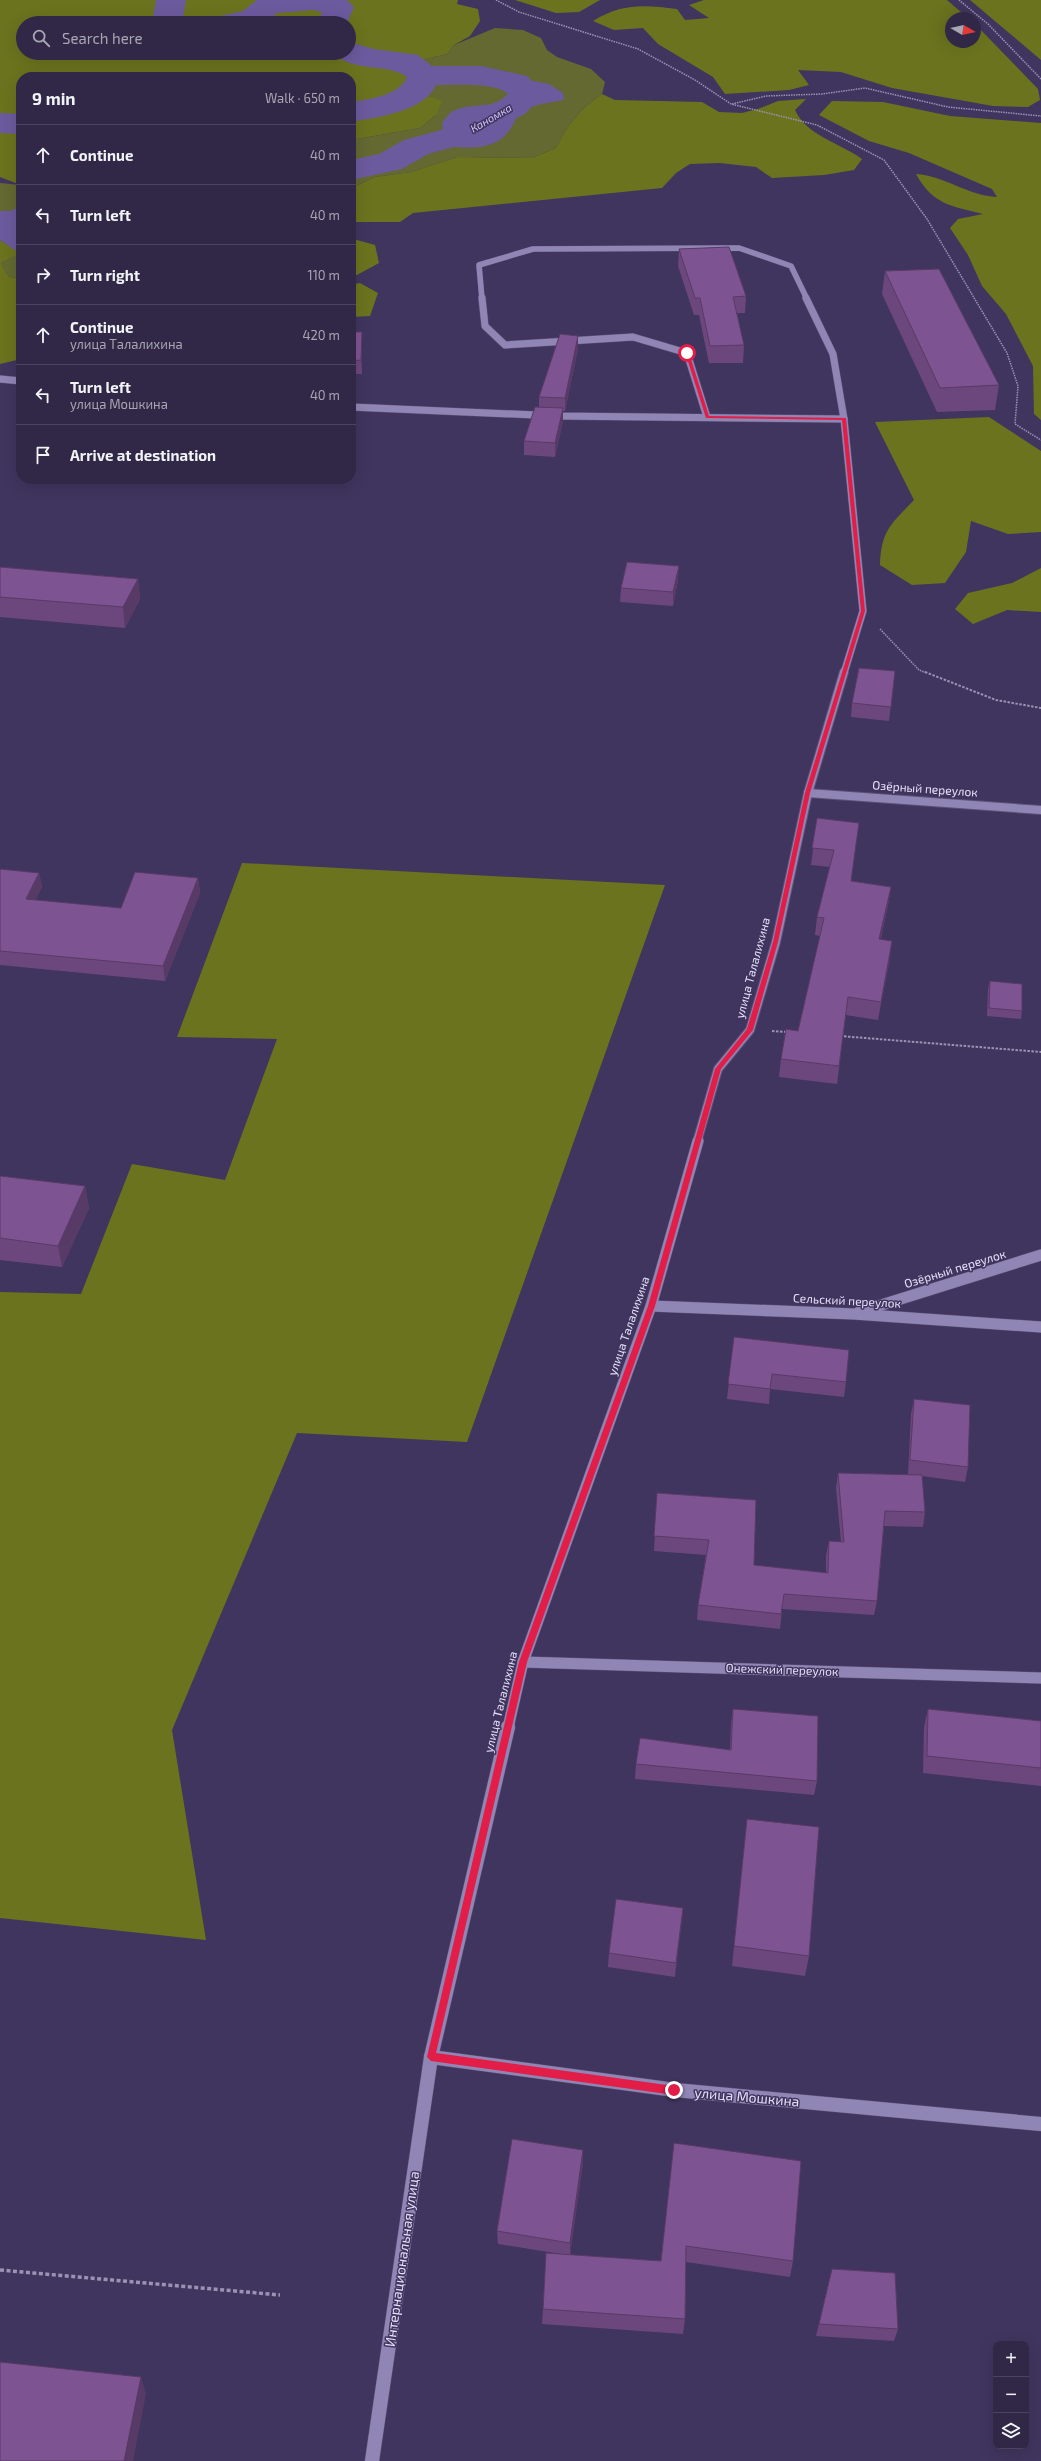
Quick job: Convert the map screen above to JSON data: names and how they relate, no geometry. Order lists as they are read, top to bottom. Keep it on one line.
{"streets":{"street":["Озёрный переулок","улица Талалихина","Сельский переулок","Онежский переулок","улица Мошкина","Интернациональная улица"]},"crossings":[["Озёрный переулок","улица Талалихина"],["Озёрный переулок","Сельский переулок"],["улица Талалихина","Сельский переулок"],["улица Талалихина","Онежский переулок"],["улица Талалихина","улица Мошкина"],["улица Талалихина","Интернациональная улица"],["улица Мошкина","Интернациональная улица"]],"water":["Каномка"],"north":"right","page":{"search":"Search here","heading":["9 min","Walk · 650 m"],"list":[["Continue","40 m"],["Turn left","40 m"],["Turn right","110 m"],["Continue","улица Талалихина","420 m"],["Turn left","улица Мошкина","40 m"],"Arrive at destination"],"map_buttons":["+","−"]}}
